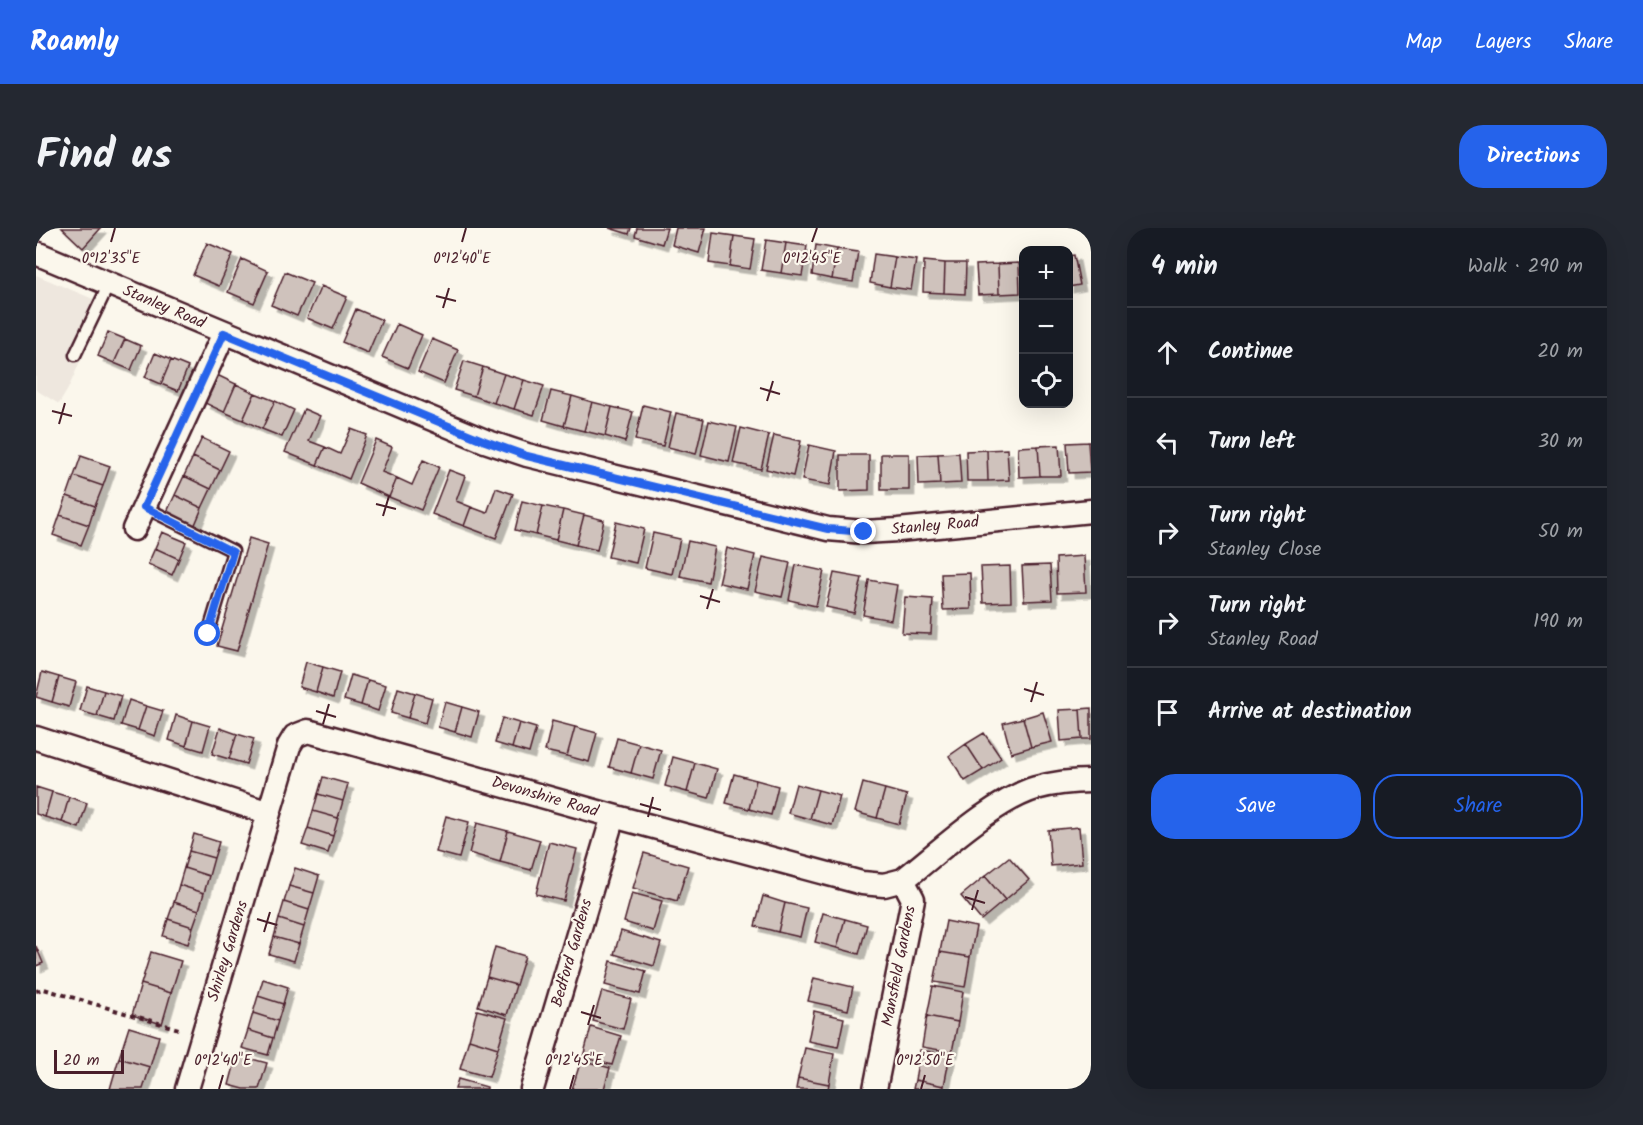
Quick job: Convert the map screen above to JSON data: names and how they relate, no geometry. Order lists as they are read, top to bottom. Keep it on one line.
{"streets":{"street":["Stanley Road","Devonshire Road","Shirley Gardens","Bedford Gardens","Mansfield Gardens"]},"crossings":[["Devonshire Road","Shirley Gardens"],["Devonshire Road","Bedford Gardens"],["Devonshire Road","Mansfield Gardens"]],"scale_bar":"20 m","page":{"header":"Roamly","nav":["Map","Layers","Share"],"title":"Find us","buttons":["Directions",["Save","Share"]],"heading":["4 min","Walk · 290 m"],"map_buttons":["+","−"],"list":[["Continue","20 m"],["Turn left","30 m"],["Turn right","Stanley Close","50 m"],["Turn right","Stanley Road","190 m"],"Arrive at destination"],"scale":"20 m"},"coordinates":["0°12'35\"E","0°12'40\"E","0°12'45\"E","0°12'50\"E"]}
